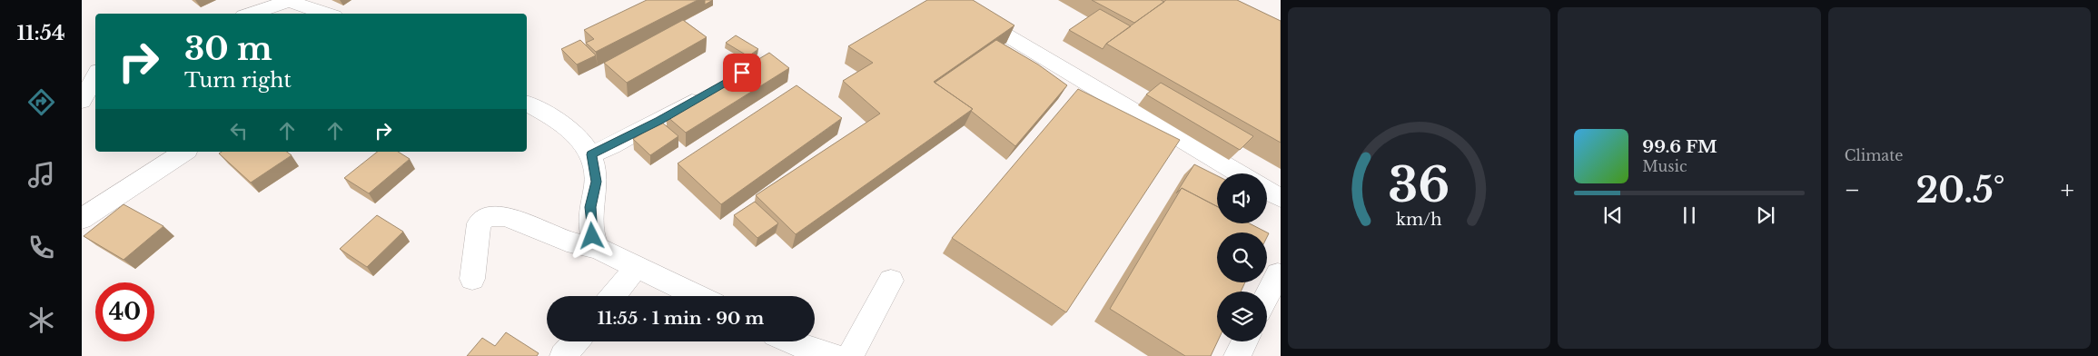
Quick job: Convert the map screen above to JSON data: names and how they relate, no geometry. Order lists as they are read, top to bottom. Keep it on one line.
{"page":{"tabs":"11:54","tile":"Climate","turn":["30 m","Turn right"],"song":["99.6 FM","Music"],"heat":["−","20.5°","+"],"limit":"40","trip":"11:55 · 1 min · 90 m","gauge":["36","km/h"]}}
